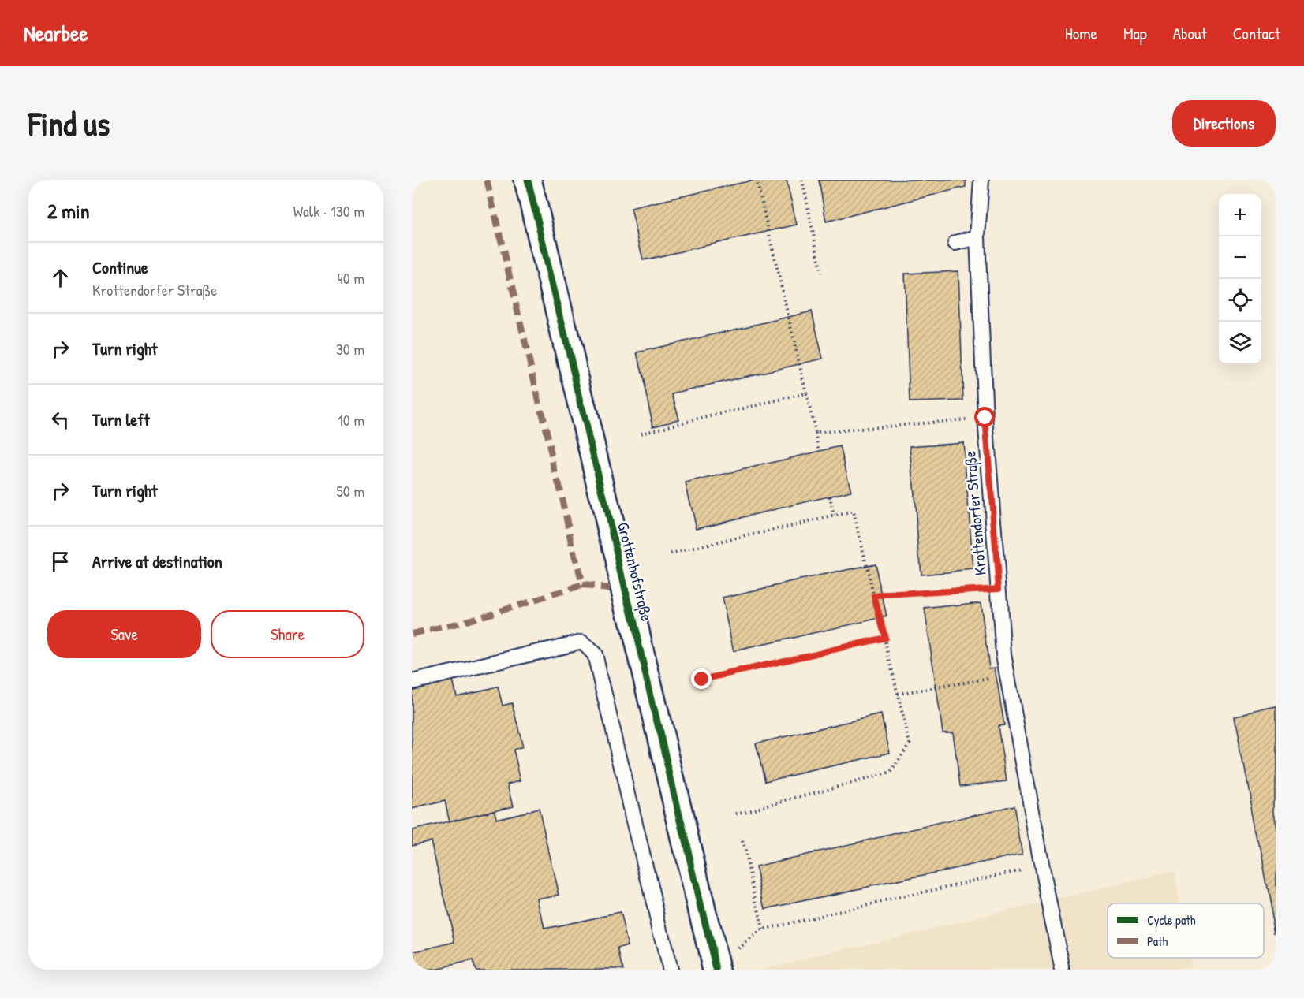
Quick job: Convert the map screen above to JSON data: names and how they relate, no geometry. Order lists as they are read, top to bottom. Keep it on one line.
{"streets":{"street":["Grottenhofstraße"],"lane":["Krottendorfer Straße"]},"legend":["Cycle path","Path"],"page":{"header":"Nearbee","nav":["Home","Map","About","Contact"],"buttons":["Directions",["Save","Share"]],"title":"Find us","heading":["2 min","Walk · 130 m"],"map_buttons":["+","−"],"list":[["Continue","Krottendorfer Straße","40 m"],["Turn right","30 m"],["Turn left","10 m"],["Turn right","50 m"],"Arrive at destination"]}}
